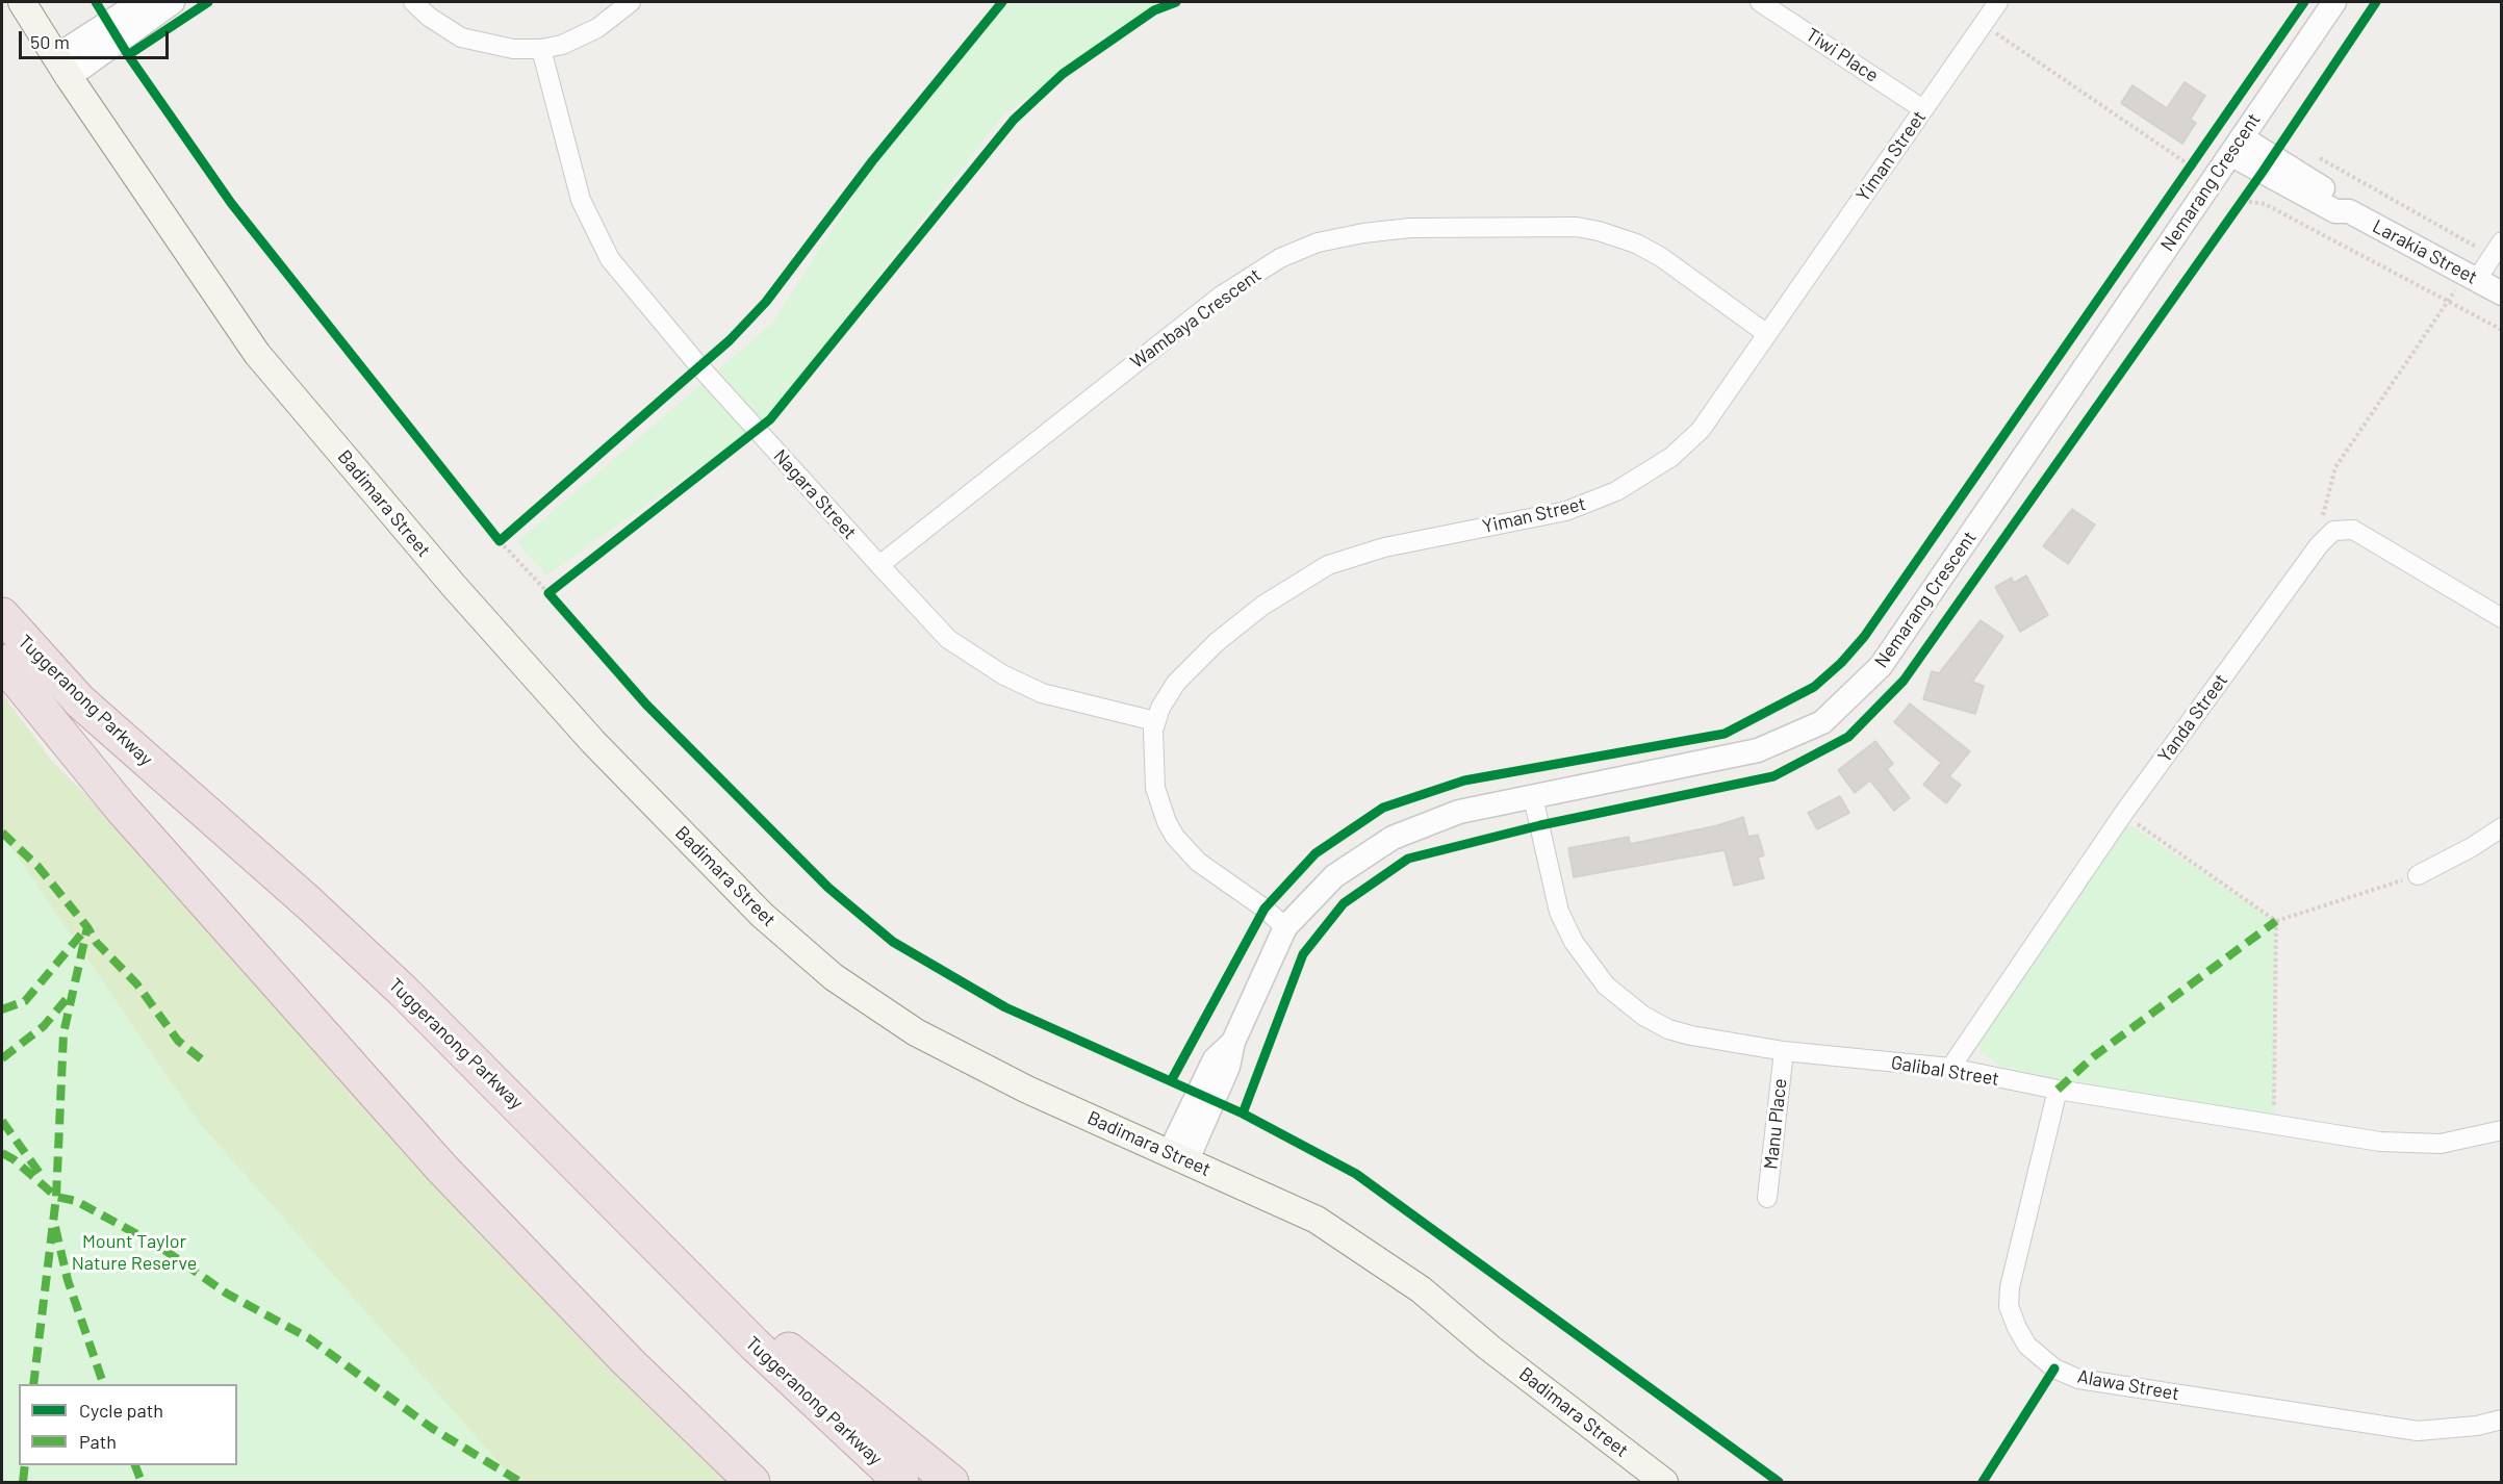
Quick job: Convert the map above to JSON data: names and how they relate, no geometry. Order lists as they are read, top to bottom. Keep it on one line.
{"streets":{"highway":["Tuggeranong Parkway"],"main road":["Badimara Street"],"street":["Tiwi Place","Yiman Street","Nemarang Crescent","Larakia Street","Wambaya Crescent","Nagara Street","Yanda Street","Galibal Street","Manu Place","Alawa Street"]},"crossings":[["Tiwi Place","Yiman Street"],["Yiman Street","Nemarang Crescent"],["Yiman Street","Wambaya Crescent"],["Yiman Street","Nagara Street"],["Nemarang Crescent","Larakia Street"],["Nemarang Crescent","Badimara Street"],["Nemarang Crescent","Galibal Street"],["Wambaya Crescent","Nagara Street"],["Yanda Street","Galibal Street"],["Galibal Street","Manu Place"],["Galibal Street","Alawa Street"]],"parks":["Mount Taylor Nature Reserve"],"legend":["Cycle path","Path"],"scale_bar":"50 m"}
